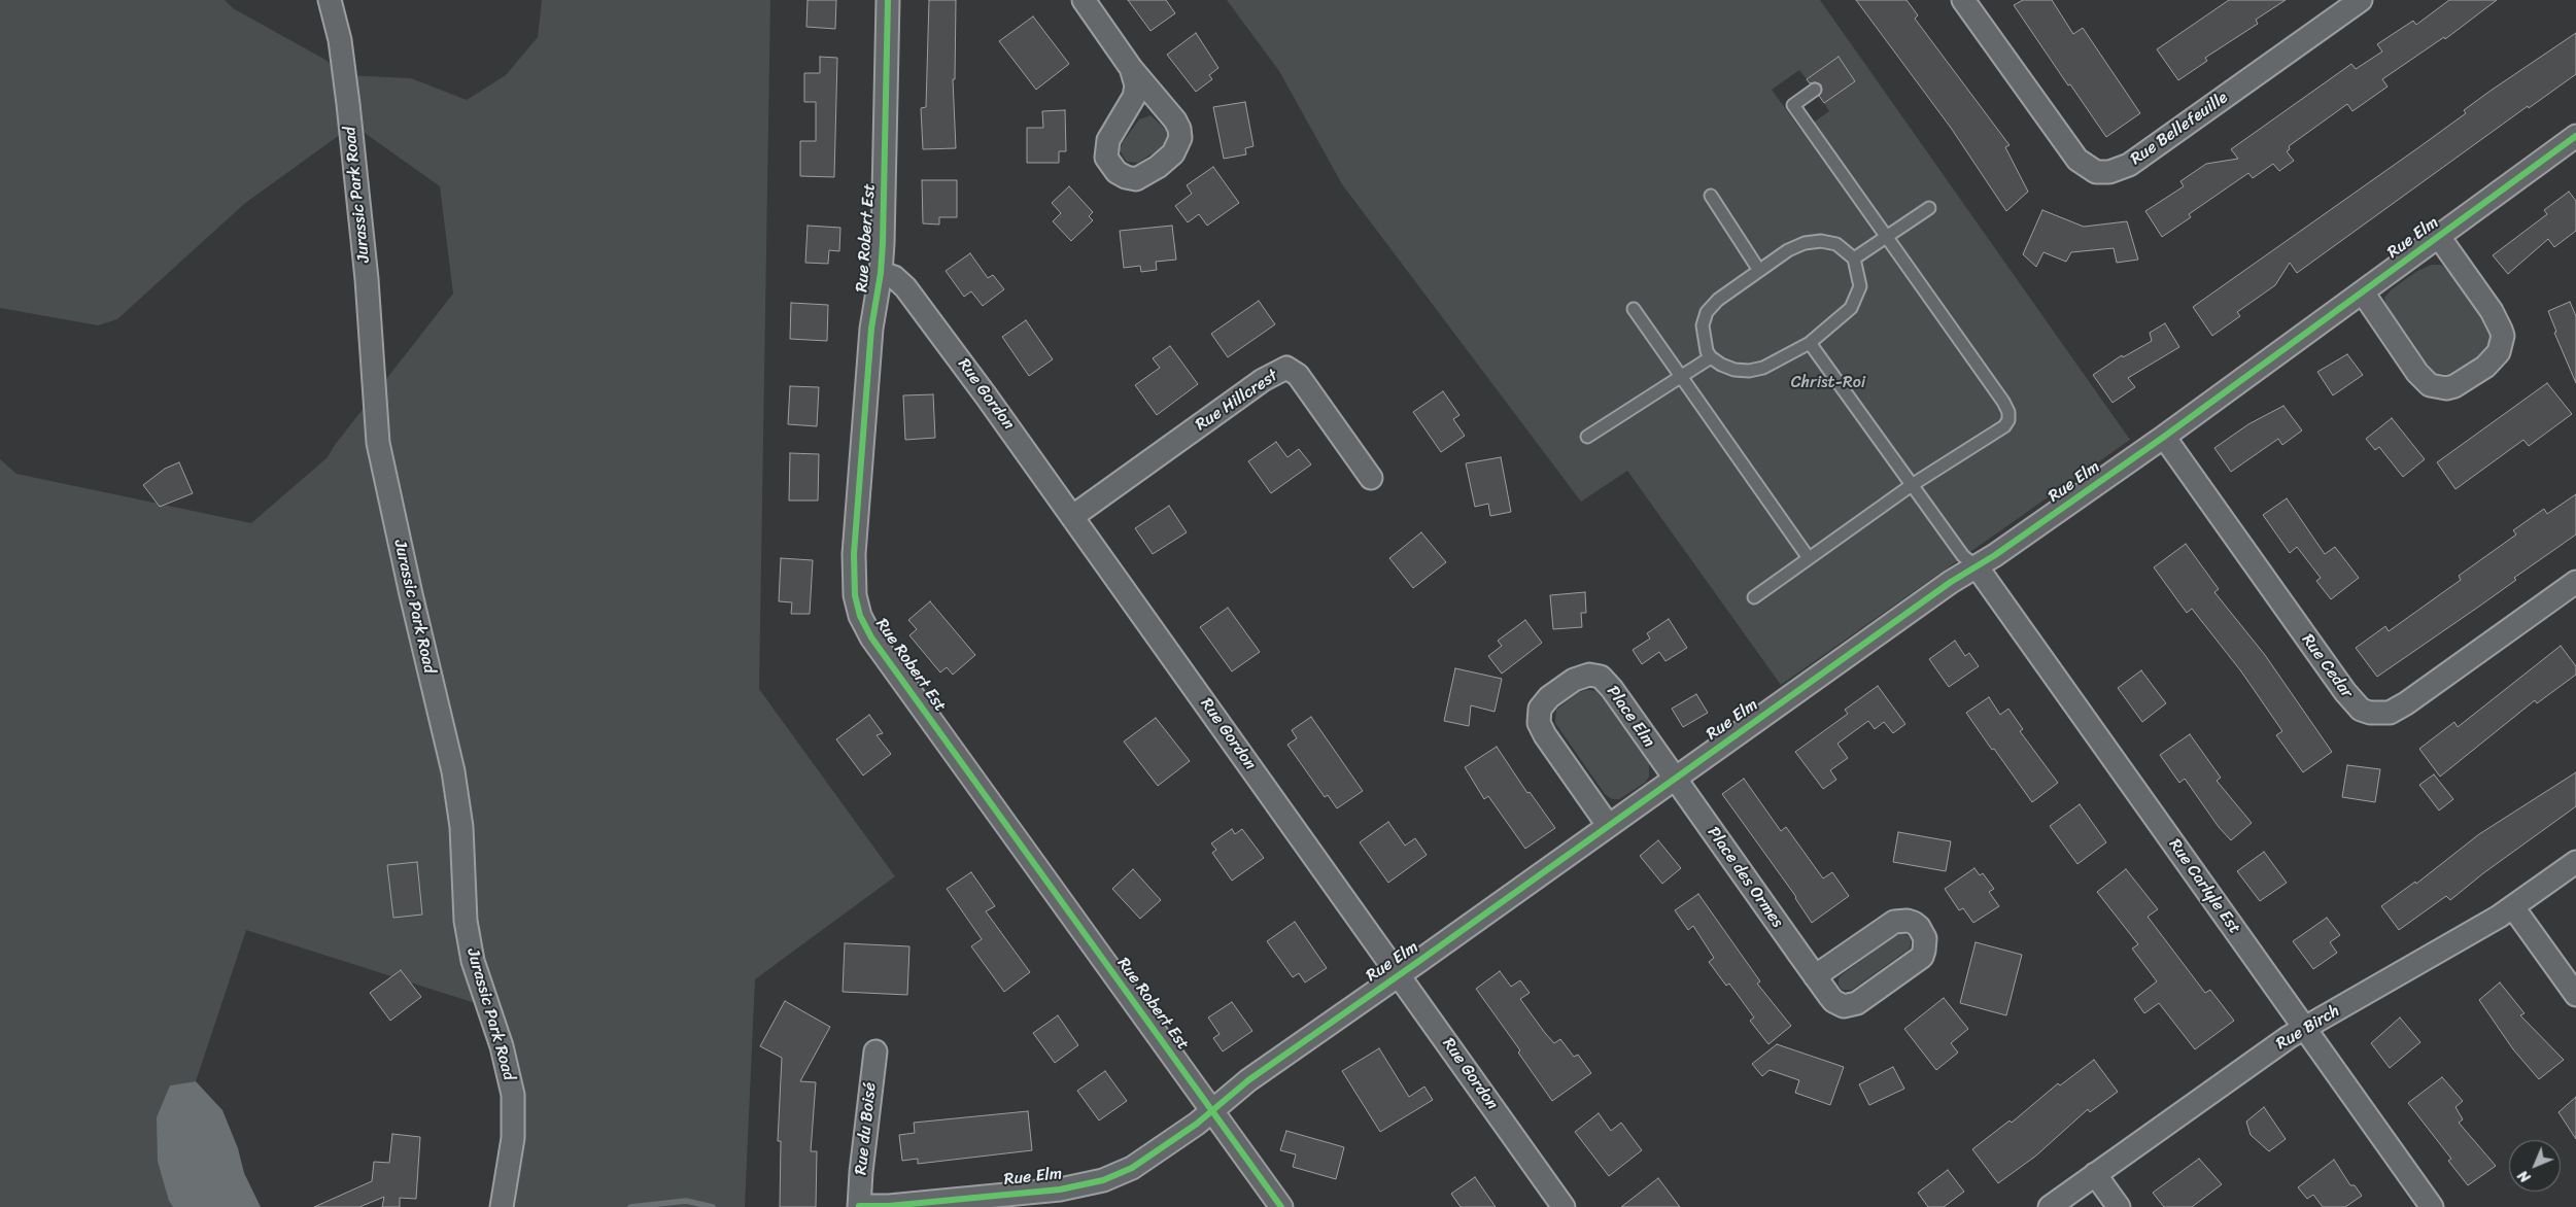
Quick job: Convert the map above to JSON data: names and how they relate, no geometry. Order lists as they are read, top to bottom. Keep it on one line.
{"streets":{"street":["Rue Bellefeuille","Jurassic Park Road","Rue Robert Est","Rue Elm","Rue Gordon","Rue Hillcrest","Rue Cedar","Place Elm","Place des Ormes","Rue Carlyle Est","Rue Birch","Rue du Boisé"]},"crossings":[["Rue Robert Est","Rue Elm"],["Rue Robert Est","Rue Gordon"],["Rue Elm","Rue Gordon"],["Rue Elm","Rue Cedar"],["Rue Elm","Place Elm"],["Rue Elm","Place des Ormes"],["Rue Elm","Rue Carlyle Est"],["Rue Elm","Rue du Boisé"],["Rue Gordon","Rue Hillcrest"],["Place Elm","Place des Ormes"],["Rue Carlyle Est","Rue Birch"]],"parks":["Christ-Roi"],"north":"bottom left"}
